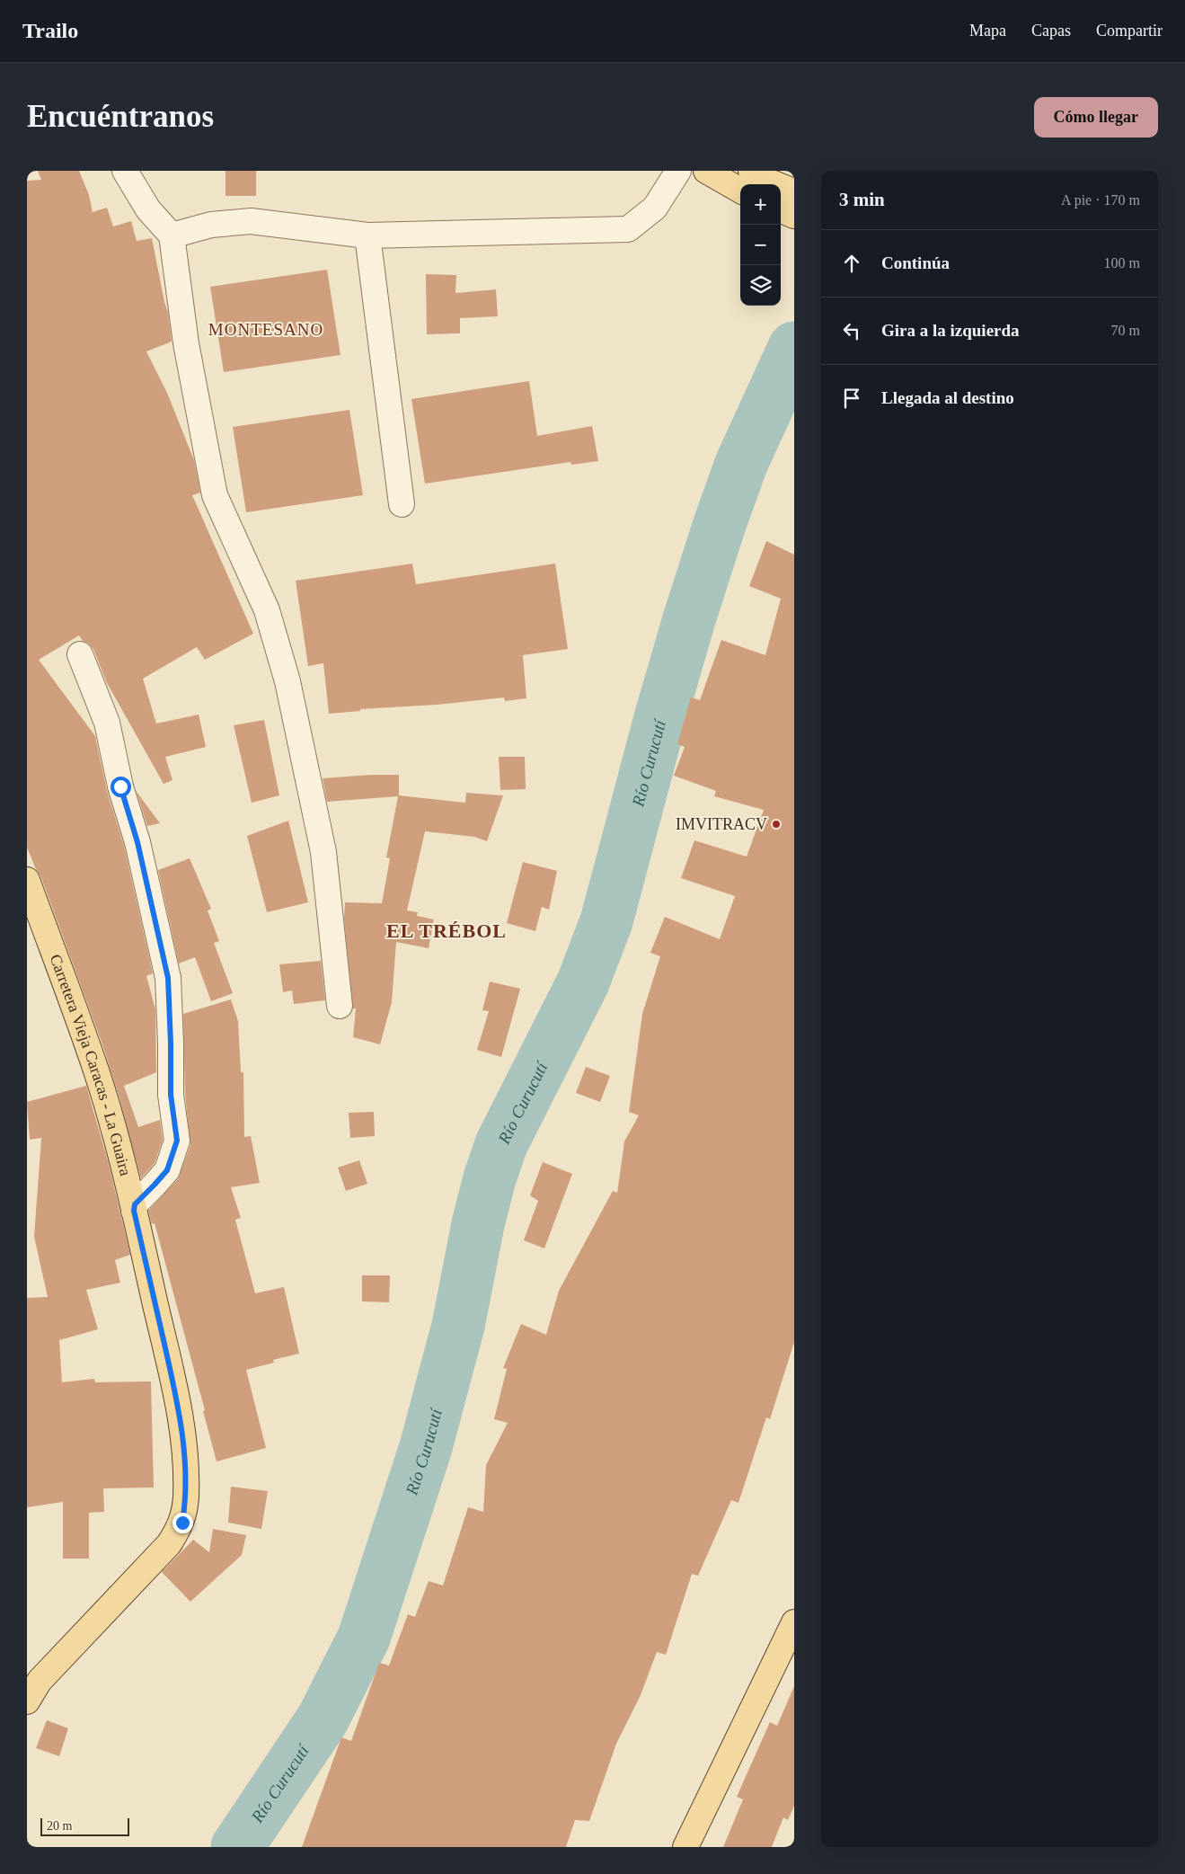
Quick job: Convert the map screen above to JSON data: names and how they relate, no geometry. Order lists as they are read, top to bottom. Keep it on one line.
{"streets":{"main road":["Carretera Vieja Caracas - La Guaira"]},"districts":["MONTESANO","EL TRÉBOL"],"water":["Río Curucutí"],"places":["IMVITRACV"],"scale_bar":"20 m","page":{"header":"Trailo","nav":["Mapa","Capas","Compartir"],"buttons":"Cómo llegar","title":"Encuéntranos","heading":["3 min","A pie · 170 m"],"map_buttons":["+","−"],"list":[["Continúa","100 m"],["Gira a la izquierda","70 m"],"Llegada al destino"],"scale":"20 m"}}
